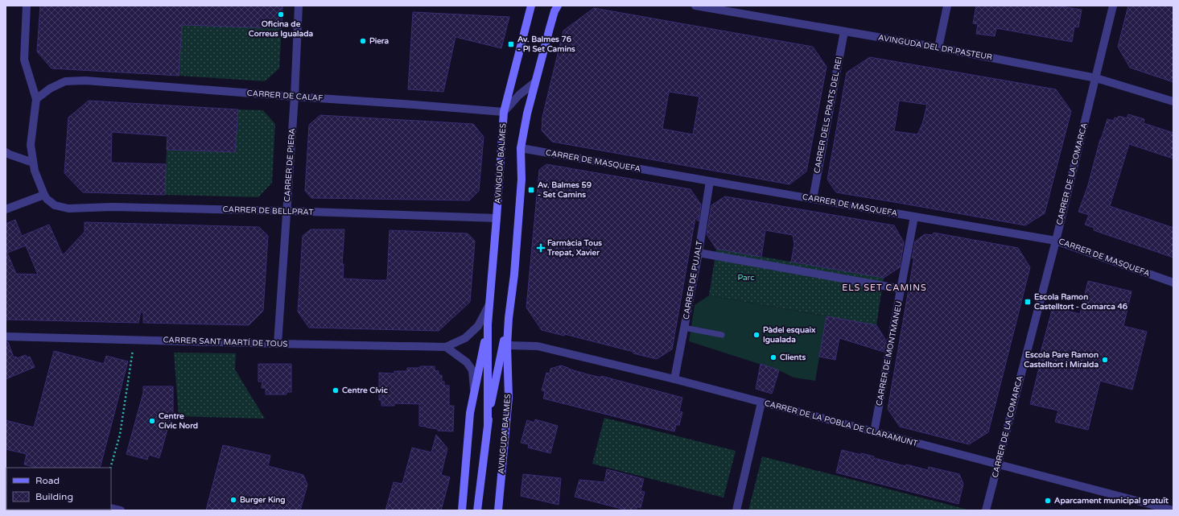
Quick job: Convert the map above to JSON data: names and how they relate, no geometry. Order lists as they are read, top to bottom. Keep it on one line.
{"streets":{"street":["AVINGUDA DEL DR.PASTEUR","CARRER DE CALAF","CARRER DELS PRATS DEL REI","CARRER DE MASQUEFA","AVINGUDA BALMES","CARRER DE PIERA","CARRER DE LA COMARCA","CARRER DE BELLPRAT","CARRER DE PUJALT","CARRER SANT MARTÍ DE TOUS","CARRER DE MONTMANEU","CARRER DE LA POBLA DE CLARAMUNT"]},"crossings":[["AVINGUDA DEL DR.PASTEUR","CARRER DELS PRATS DEL REI"],["AVINGUDA DEL DR.PASTEUR","CARRER DE LA COMARCA"],["CARRER DE CALAF","AVINGUDA BALMES"],["CARRER DE CALAF","CARRER DE PIERA"],["CARRER DELS PRATS DEL REI","CARRER DE MASQUEFA"],["CARRER DE MASQUEFA","AVINGUDA BALMES"],["CARRER DE MASQUEFA","CARRER DE LA COMARCA"],["CARRER DE MASQUEFA","CARRER DE PUJALT"],["CARRER DE MASQUEFA","CARRER DE MONTMANEU"],["AVINGUDA BALMES","CARRER DE BELLPRAT"],["AVINGUDA BALMES","CARRER DE LA POBLA DE CLARAMUNT"],["CARRER DE PIERA","CARRER DE BELLPRAT"],["CARRER DE PIERA","CARRER SANT MARTÍ DE TOUS"],["CARRER DE LA COMARCA","CARRER DE LA POBLA DE CLARAMUNT"],["CARRER DE PUJALT","CARRER DE LA POBLA DE CLARAMUNT"],["CARRER DE MONTMANEU","CARRER DE LA POBLA DE CLARAMUNT"]],"districts":["ELS SET CAMINS"],"parks":["Parc"],"places":{"other":["Oficina de Correus Igualada","Piera","Pàdel esquaix Igualada","Clients","Escola Pare Ramon Castelltort i Miralda","Centre Cívic","Centre Cívic Nord","Burger King","Aparcament municipal gratuït"],"transit":["Av. Balmes 76 - Pl Set Camins","Av. Balmes 59 - Set Camins","Escola Ramon Castelltort - Comarca 46"],"health":["Farmàcia Tous Trepat, Xavier"]},"legend":["Road","Building"]}
